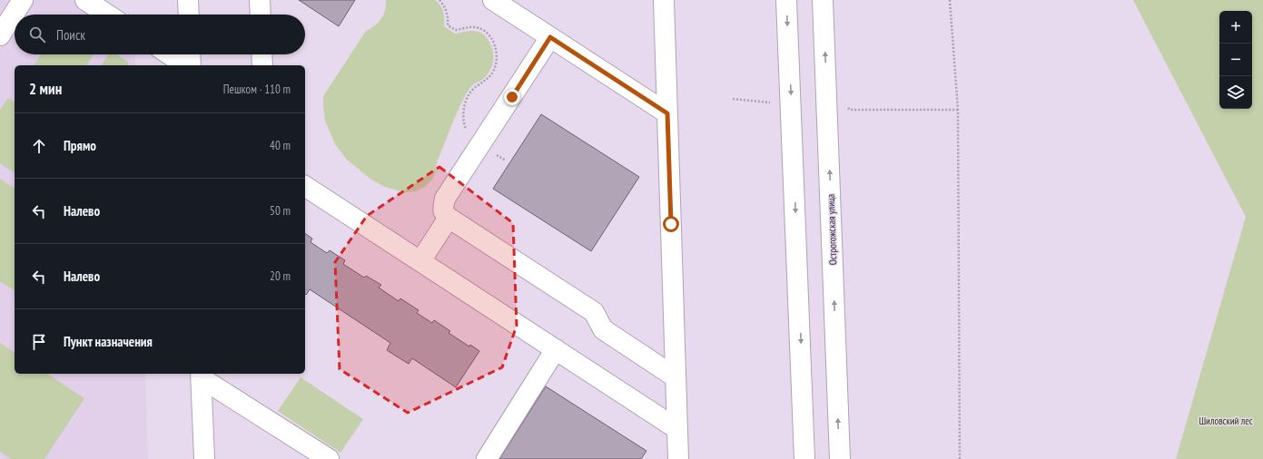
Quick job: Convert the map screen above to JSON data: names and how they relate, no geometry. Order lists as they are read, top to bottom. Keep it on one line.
{"streets":{"street":["Острогожская улица"]},"parks":["Шиловский лес"],"page":{"map_buttons":["+","−"],"search":"Поиск","heading":["2 мин","Пешком · 110 m"],"list":[["Прямо","40 m"],["Налево","50 m"],["Налево","20 m"],"Пункт назначения"]}}
